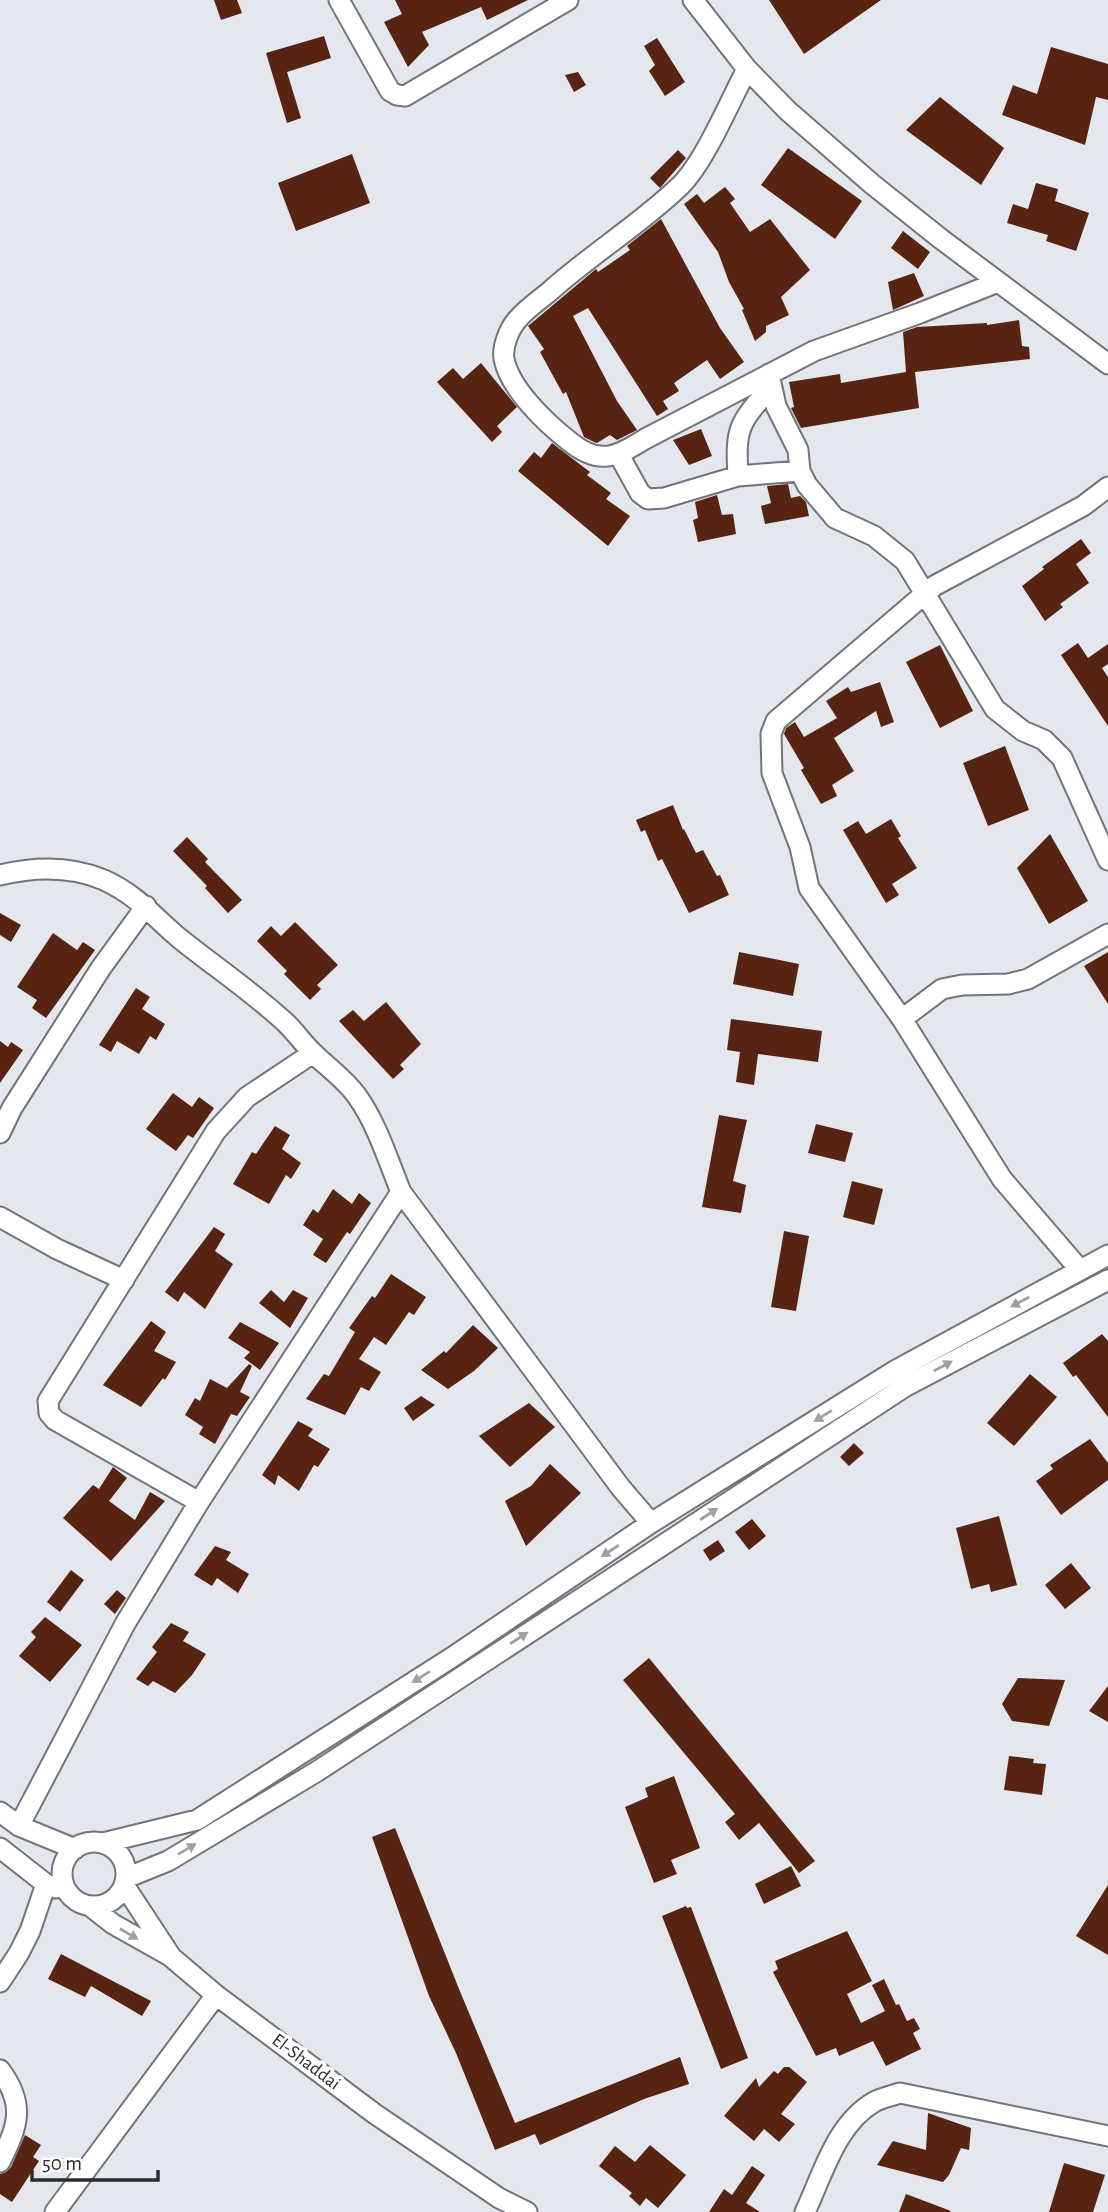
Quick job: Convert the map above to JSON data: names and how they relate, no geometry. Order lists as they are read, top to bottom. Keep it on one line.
{"streets":{"street":["El-Shaddai"]},"scale_bar":"50 m"}
